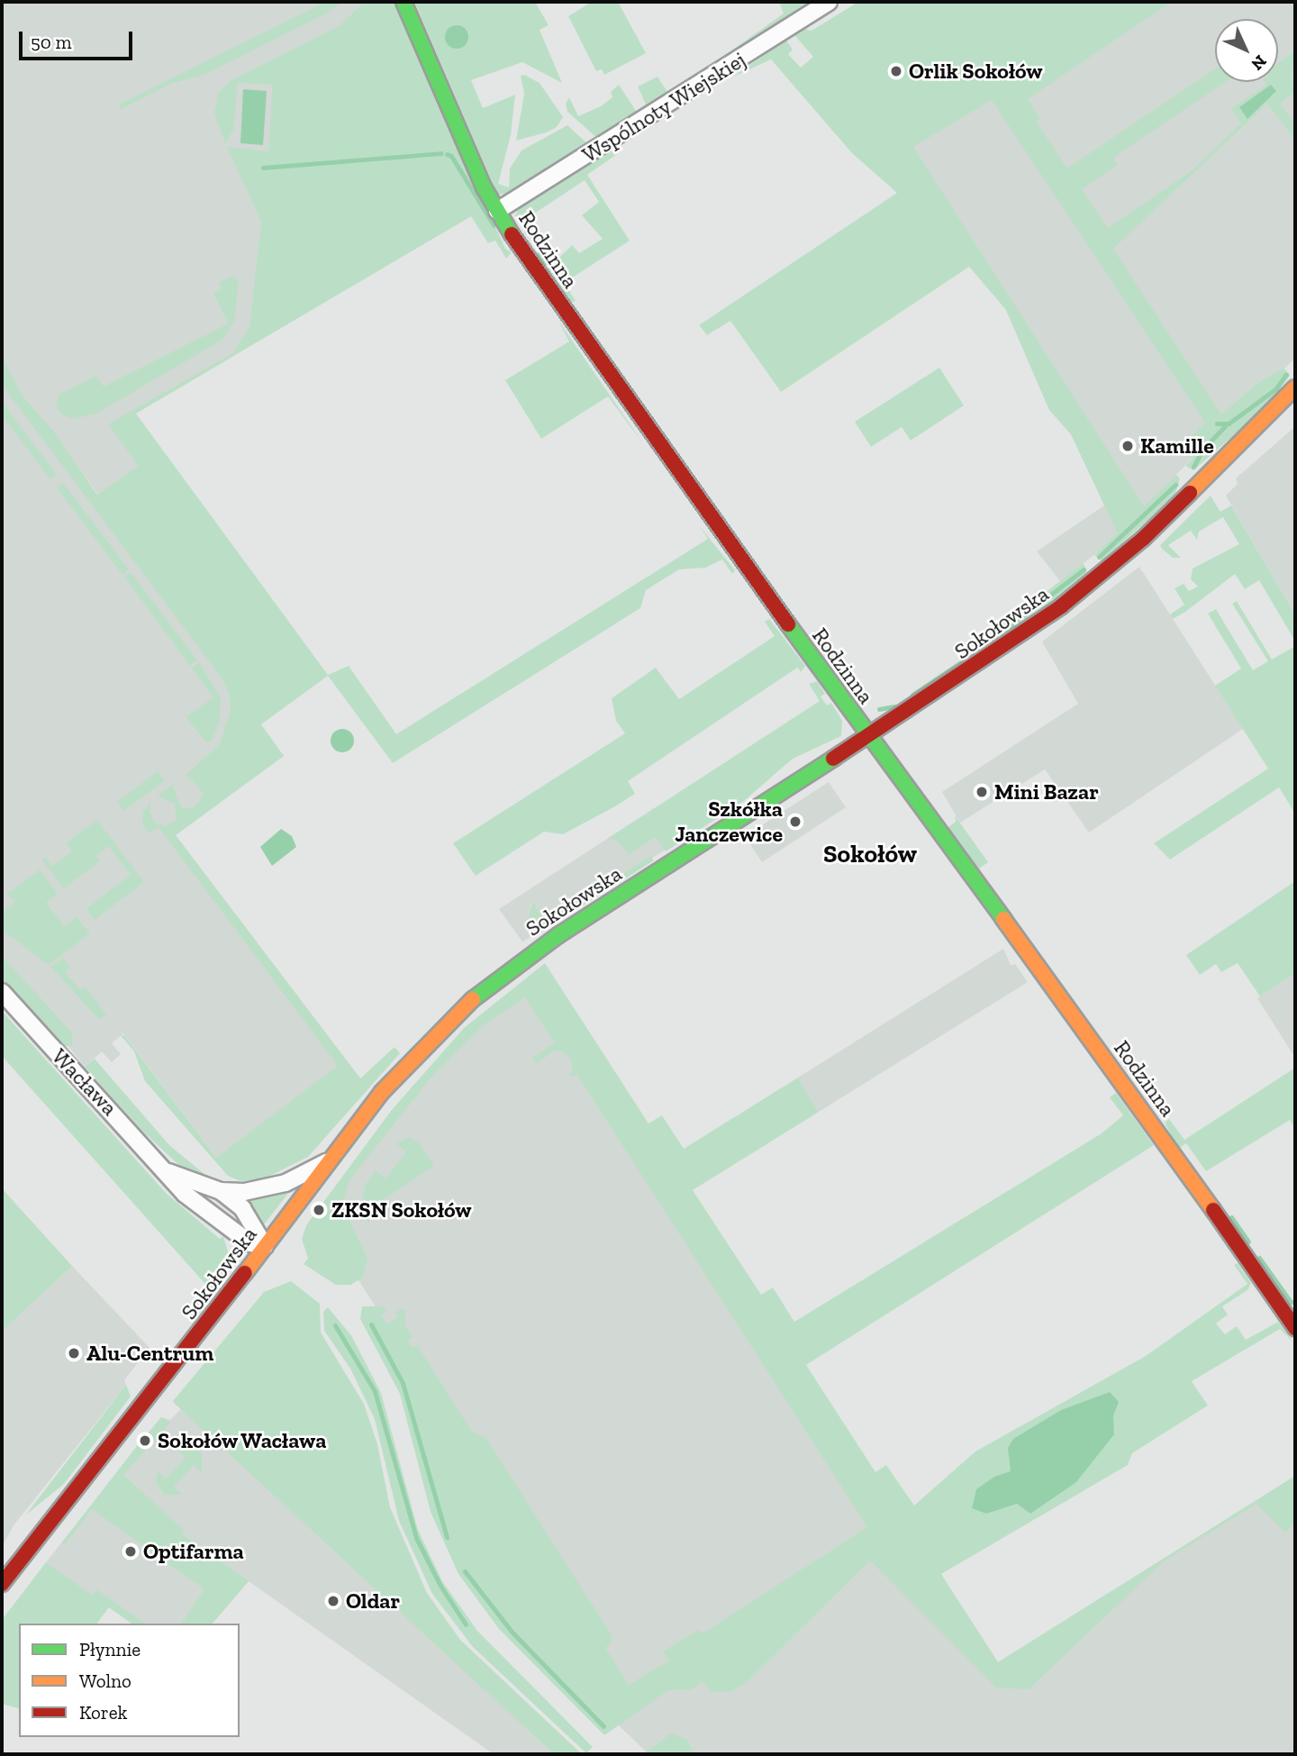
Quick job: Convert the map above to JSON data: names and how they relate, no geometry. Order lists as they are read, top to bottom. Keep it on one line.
{"streets":{"street":["Wspólnoty Wiejskiej","Rodzinna","Sokołowska","Wacława"]},"crossings":[["Wspólnoty Wiejskiej","Rodzinna"],["Rodzinna","Sokołowska"],["Sokołowska","Wacława"]],"districts":["Sokołów"],"places":["Orlik Sokołów","Kamille","Mini Bazar","Szkółka Janczewice","ZKSN Sokołów","Alu-Centrum","Sokołów Wacława","Optifarma","Oldar"],"legend":["Płynnie","Wolno","Korek"],"scale_bar":"50 m","north":"bottom right"}
